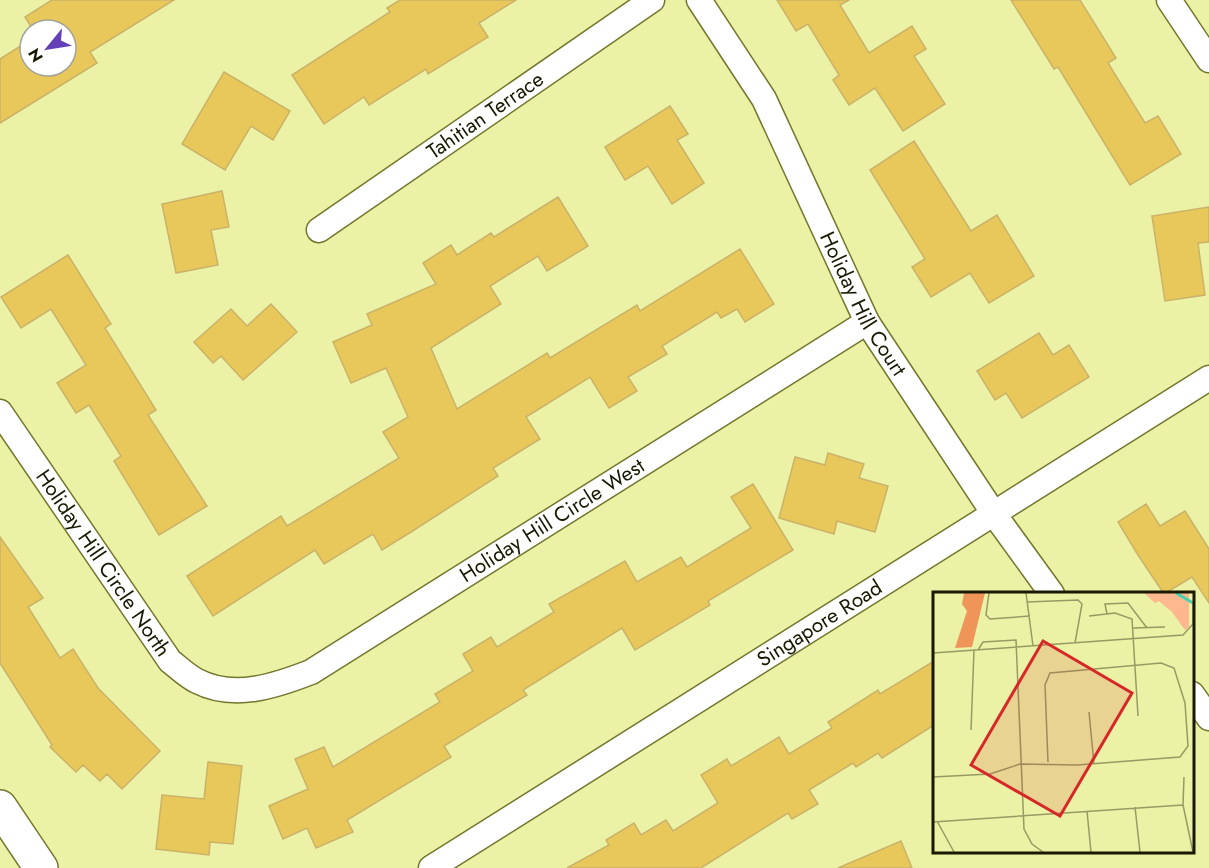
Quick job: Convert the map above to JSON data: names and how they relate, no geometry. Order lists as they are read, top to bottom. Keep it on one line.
{"streets":{"street":["Tahitian Terrace","Holiday Hill Court","Holiday Hill Circle West","Holiday Hill Circle North","Singapore Road"]},"crossings":[["Holiday Hill Court","Holiday Hill Circle West"],["Holiday Hill Court","Singapore Road"],["Holiday Hill Circle West","Holiday Hill Circle North"]],"north":"bottom left"}
